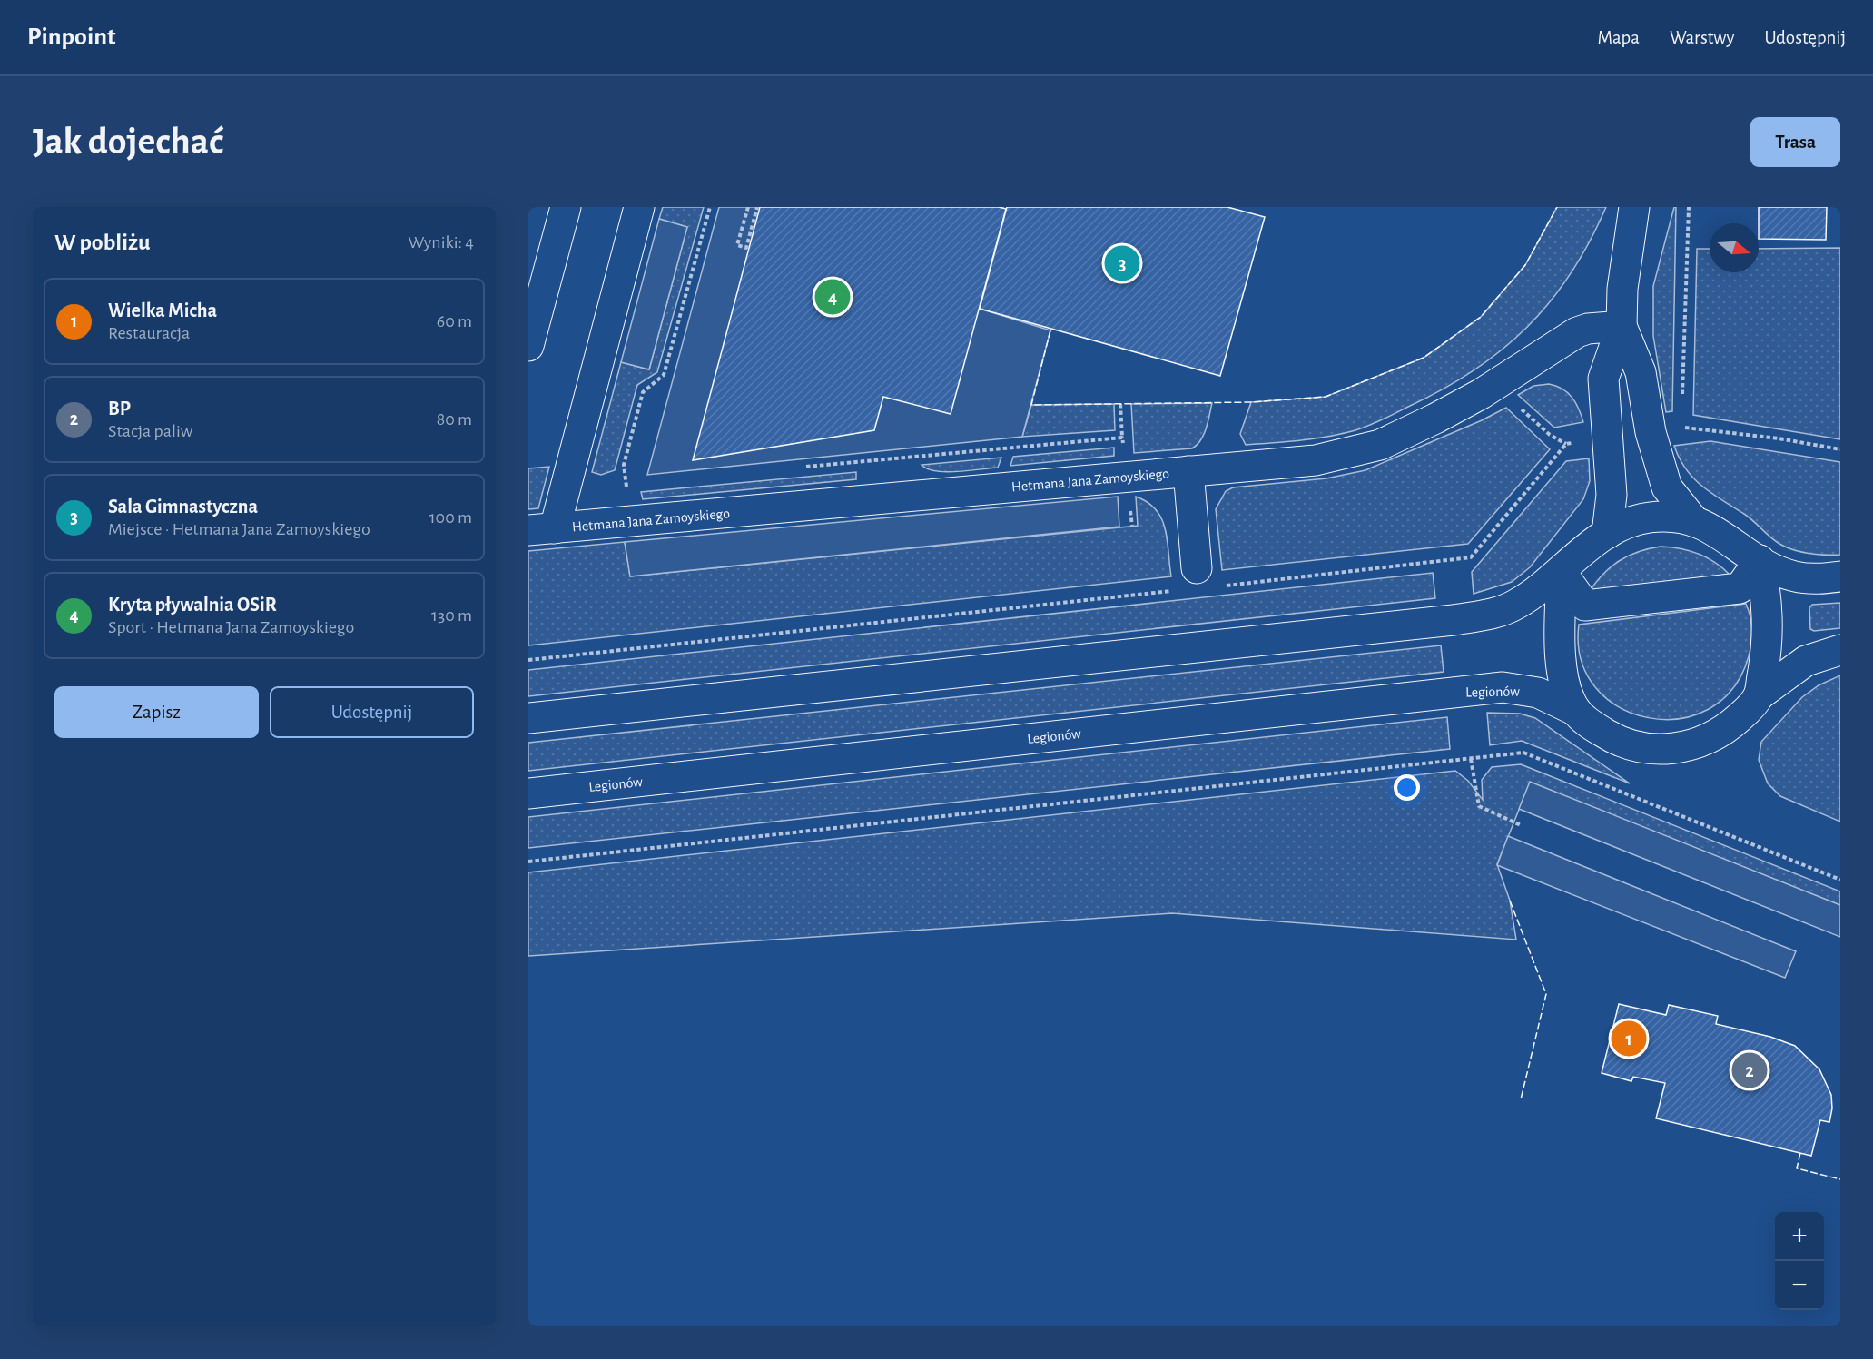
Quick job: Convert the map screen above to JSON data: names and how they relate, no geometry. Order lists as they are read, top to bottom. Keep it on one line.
{"streets":{"main road":["Hetmana Jana Zamoyskiego","Legionów"]},"north":"right","page":{"header":"Pinpoint","nav":["Mapa","Warstwy","Udostępnij"],"buttons":["Trasa",["Zapisz","Udostępnij"]],"title":"Jak dojechać","heading":["W pobliżu","Wyniki: 4"],"pins":["3","4","1","2"],"list":[{"mark":"1","name":"Wielka Micha","note":"Restauracja","value":"60 m"},{"mark":"2","name":"BP","note":"Stacja paliw","value":"80 m"},{"mark":"3","name":"Sala Gimnastyczna","note":"Miejsce · Hetmana Jana Zamoyskiego","value":"100 m"},{"mark":"4","name":"Kryta pływalnia OSiR","note":"Sport · Hetmana Jana Zamoyskiego","value":"130 m"}],"map_buttons":["+","−"]}}
